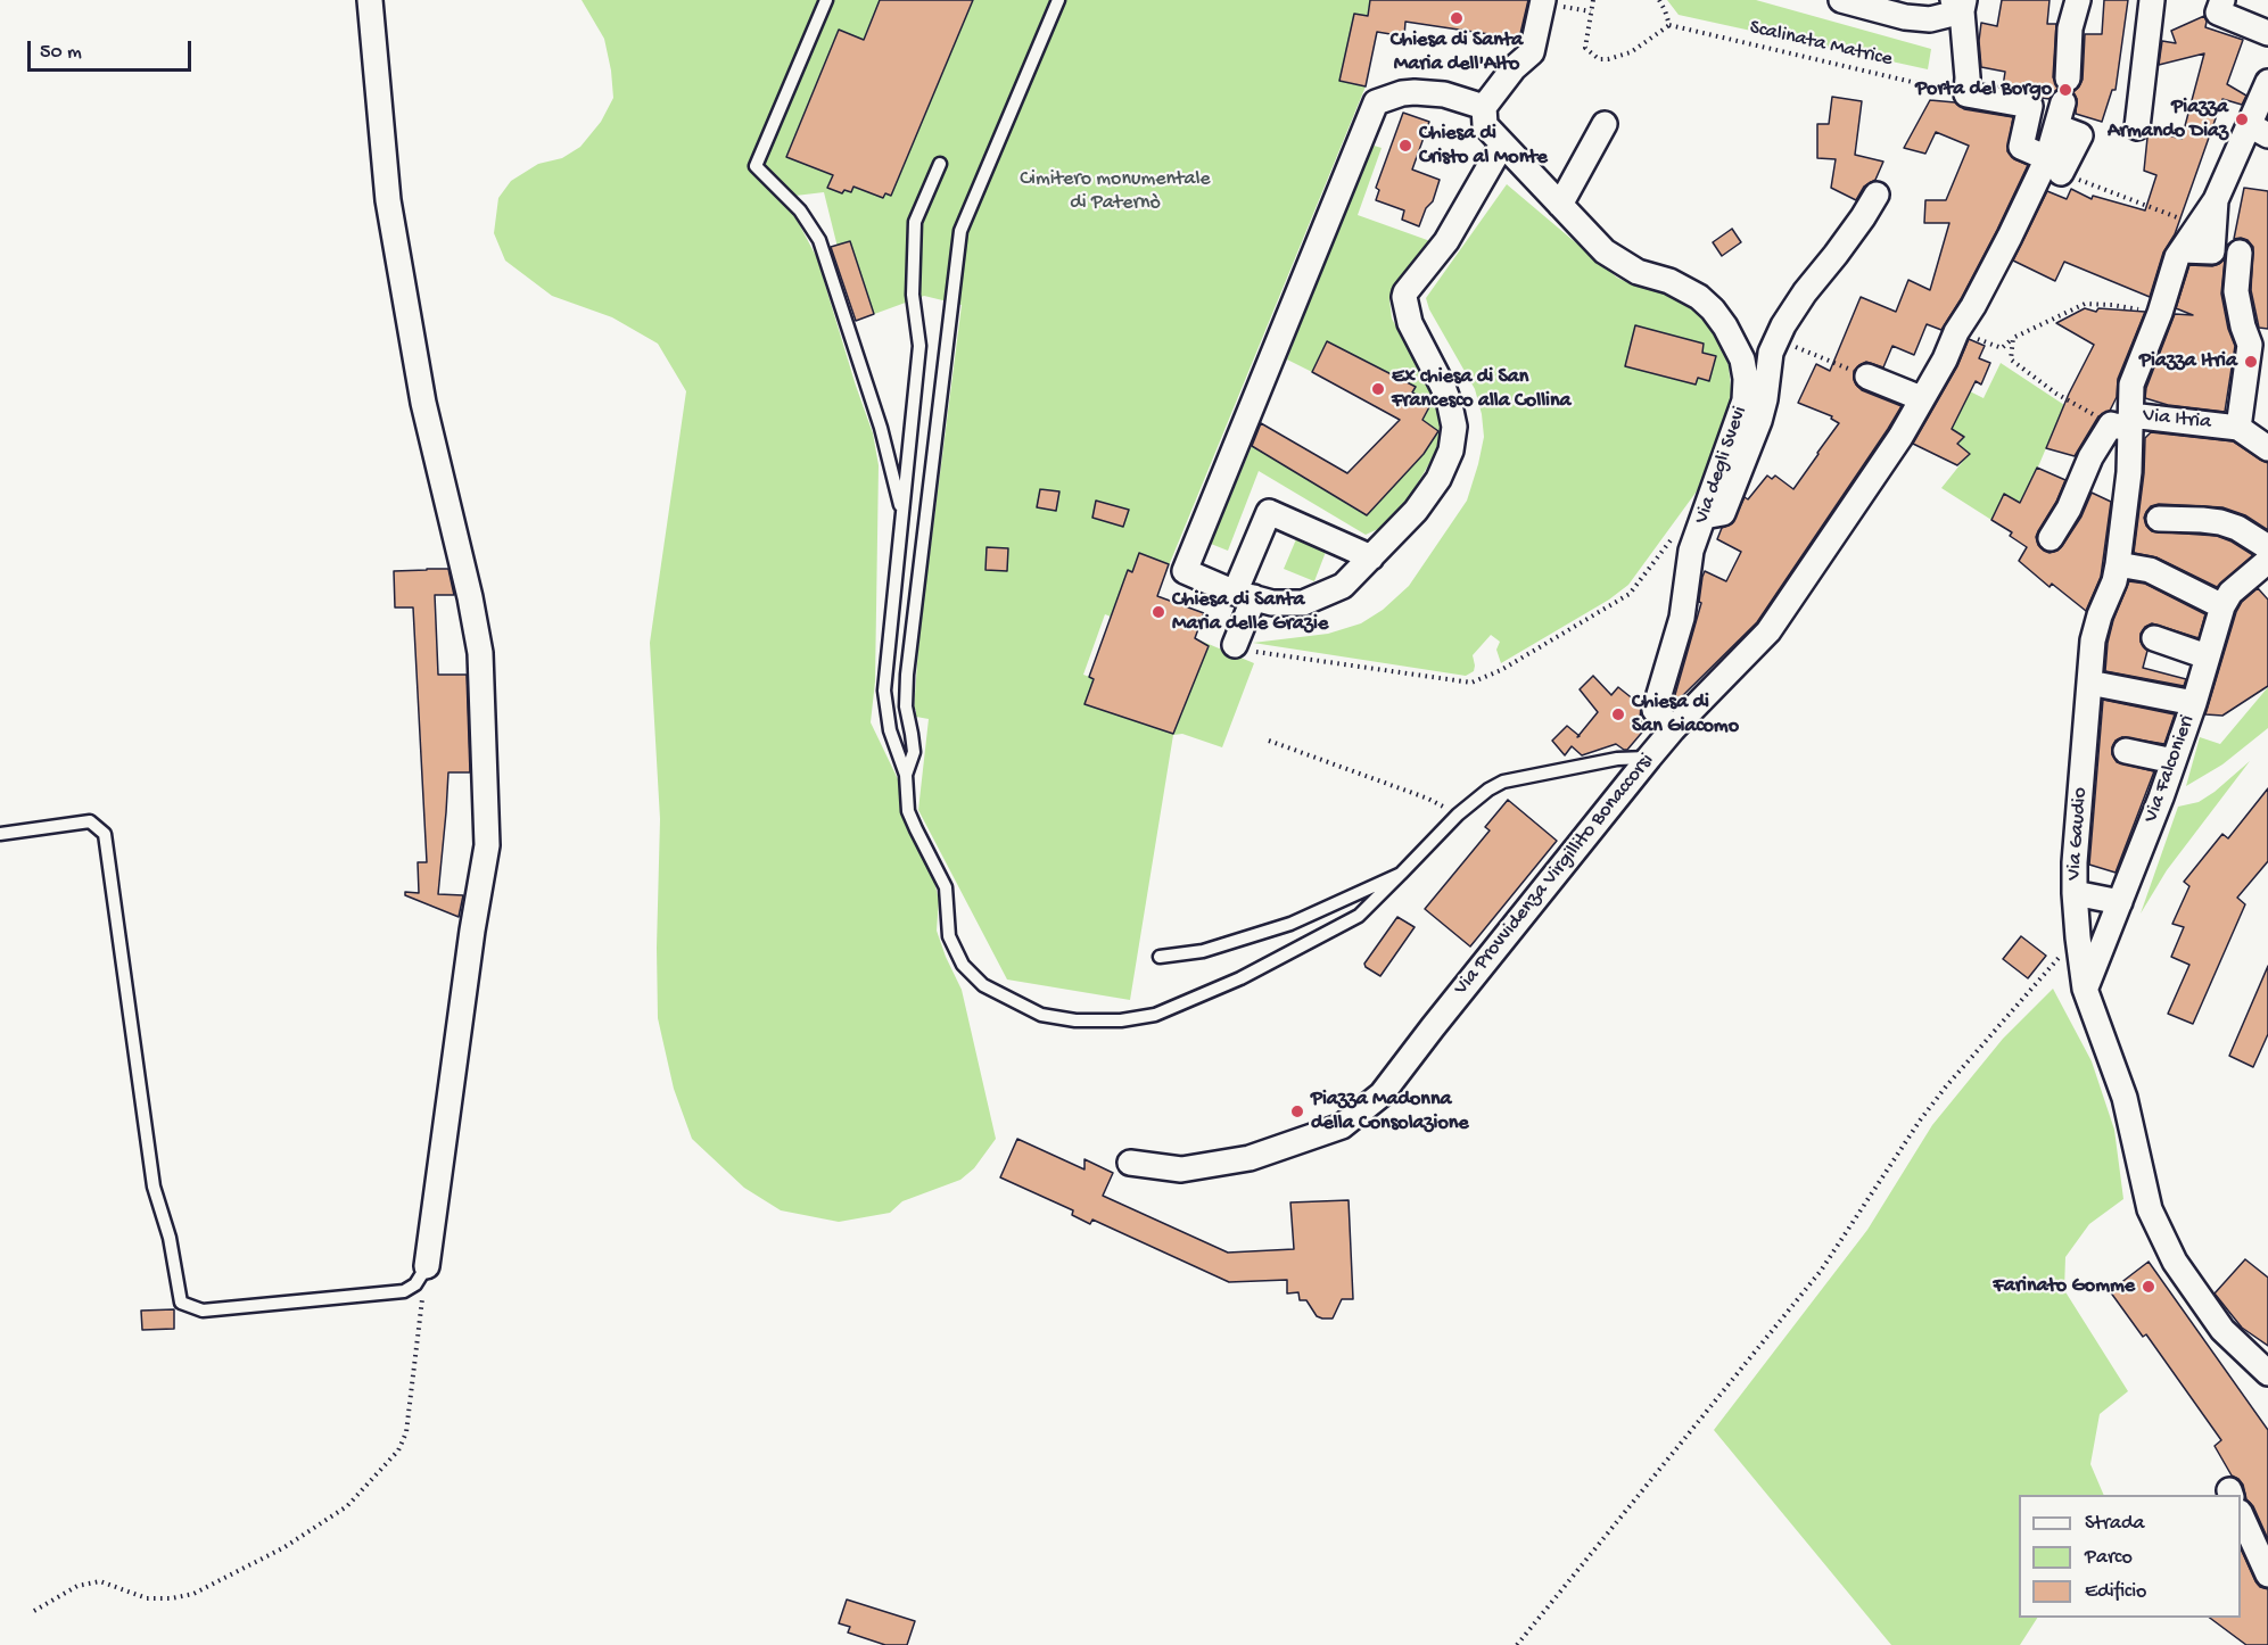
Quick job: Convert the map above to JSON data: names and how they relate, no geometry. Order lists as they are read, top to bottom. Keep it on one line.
{"streets":{"street":["Via Itria","Via degli Svevi","Via Falconieri","Via Gaudio","Via Provvidenza Virgillito Bonaccorsi"],"path":["Scalinata Matrice"]},"crossings":[["Via Itria","Via Gaudio"],["Via degli Svevi","Via Provvidenza Virgillito Bonaccorsi"],["Via Falconieri","Via Gaudio"]],"parks":["Cimitero monumentale di Paternò"],"places":["Chiesa di Santa Maria dell'Alto","Porta del Borgo","Piazza Armando Diaz","Chiesa di Cristo al Monte","Piazza Itria","Ex chiesa di San Francesco alla Collina","Chiesa di Santa Maria delle Grazie","Chiesa di San Giacomo","Piazza Madonna della Consolazione","Farinato Gomme"],"legend":["Strada","Parco","Edificio"],"scale_bar":"50 m"}
